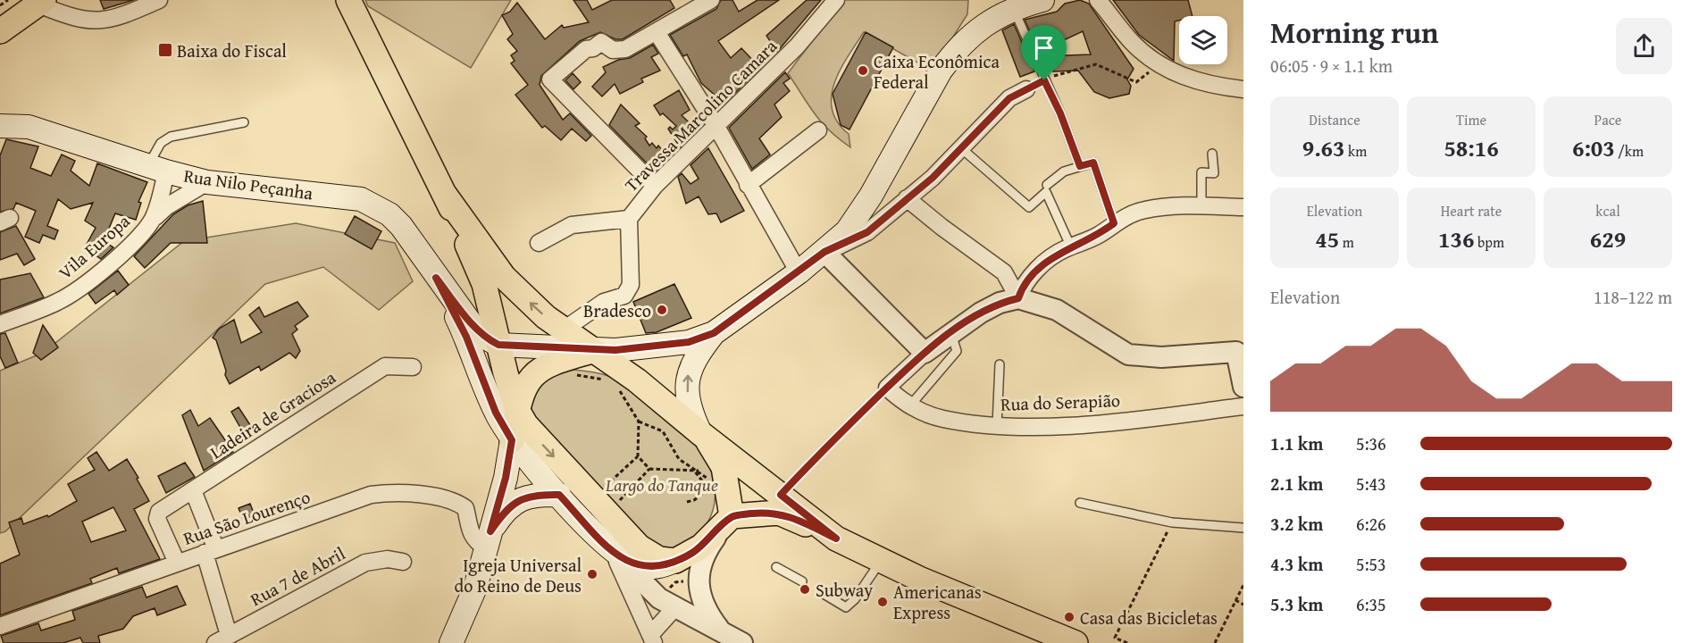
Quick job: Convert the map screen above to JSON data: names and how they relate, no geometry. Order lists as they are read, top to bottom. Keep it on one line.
{"streets":{"main road":["Rua Nilo Peçanha"],"street":["Travessa Marcolino Camara","Vila Europa","Rua do Serapião","Ladeira de Graciosa","Rua São Lourenço","Rua 7 de Abril"]},"crossings":[["Rua Nilo Peçanha","Vila Europa"],["Ladeira de Graciosa","Rua São Lourenço"]],"parks":["Largo do Tanque"],"places":{"transit":["Baixa do Fiscal"],"other":["Caixa Econômica Federal","Bradesco","Igreja Universal do Reino de Deus","Subway","Americanas Express","Casa das Bicicletas"]},"page":{"heading":["Morning run","06:05 · 9 × 1.1 km"],"stats":[["Distance","9.63 km"],["Time","58:16"],["Pace","6:03 /km"],["Elevation","45 m"],["Heart rate","136 bpm"],["kcal","629"]],"chart":["Elevation","118–122 m"],"list":[{"name":"1.1 km","note":"5:36"},{"name":"2.1 km","note":"5:43"},{"name":"3.2 km","note":"6:26"},{"name":"4.3 km","note":"5:53"},{"name":"5.3 km","note":"6:35"}]}}
